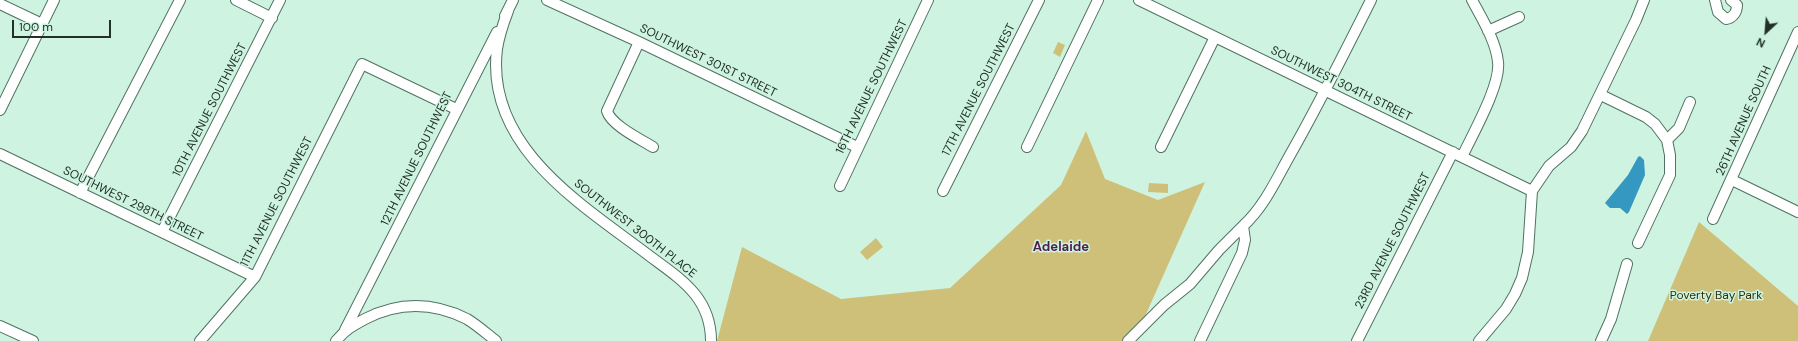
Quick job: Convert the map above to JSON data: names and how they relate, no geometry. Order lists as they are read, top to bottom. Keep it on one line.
{"streets":{"street":["SOUTHWEST 301ST STREET","SOUTHWEST 304TH STREET","16TH AVENUE SOUTHWEST","17TH AVENUE SOUTHWEST","10TH AVENUE SOUTHWEST","26TH AVENUE SOUTH","12TH AVENUE SOUTHWEST","11TH AVENUE SOUTHWEST","SOUTHWEST 298TH STREET","SOUTHWEST 300TH PLACE","23RD AVENUE SOUTHWEST"]},"crossings":[["SOUTHWEST 301ST STREET","16TH AVENUE SOUTHWEST"],["SOUTHWEST 304TH STREET","23RD AVENUE SOUTHWEST"],["10TH AVENUE SOUTHWEST","SOUTHWEST 298TH STREET"],["12TH AVENUE SOUTHWEST","11TH AVENUE SOUTHWEST"],["12TH AVENUE SOUTHWEST","SOUTHWEST 300TH PLACE"],["11TH AVENUE SOUTHWEST","SOUTHWEST 298TH STREET"]],"districts":["Adelaide"],"parks":["Poverty Bay Park"],"scale_bar":"100 m","north":"bottom left"}
